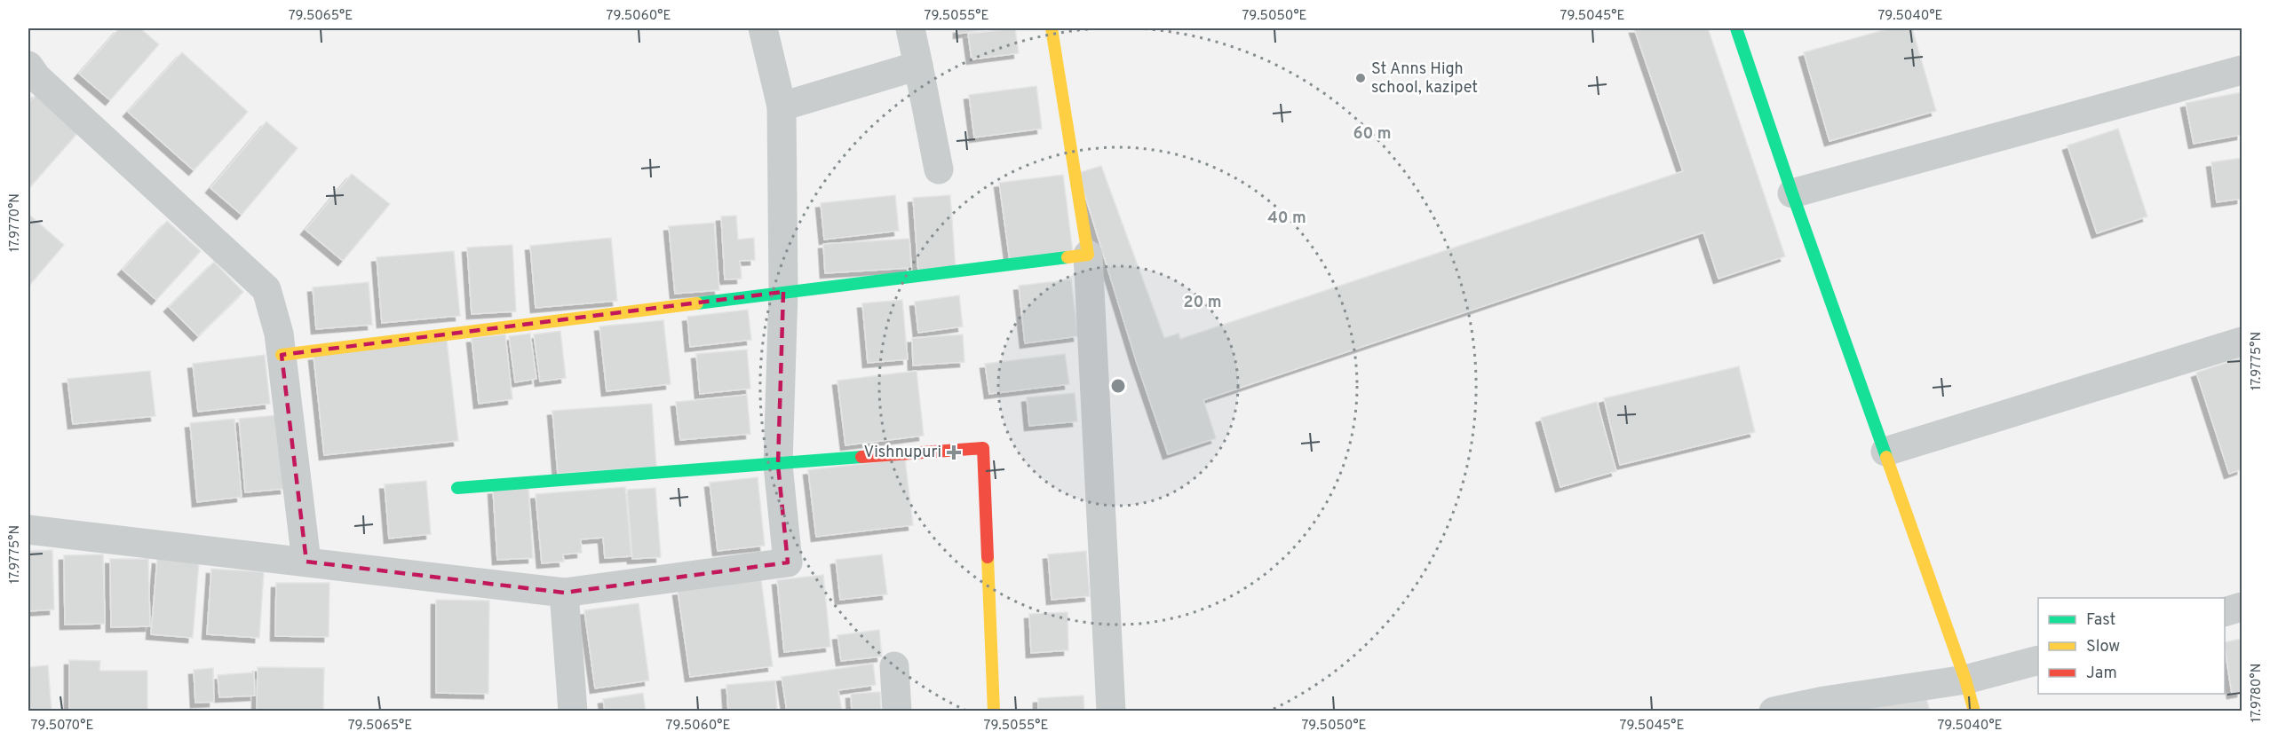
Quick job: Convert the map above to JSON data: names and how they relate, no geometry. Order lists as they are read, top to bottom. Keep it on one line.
{"places":{"other":["St Anns High school, kazipet"],"health":["Vishnupuri"]},"legend":["Fast","Slow","Jam"],"coordinates":["79.5065°E","79.5060°E","79.5055°E","79.5050°E","79.5045°E","79.5040°E","17.9770°N","17.9775°N","17.9780°N","79.5070°E"],"rings":["60 m","40 m","20 m"]}
